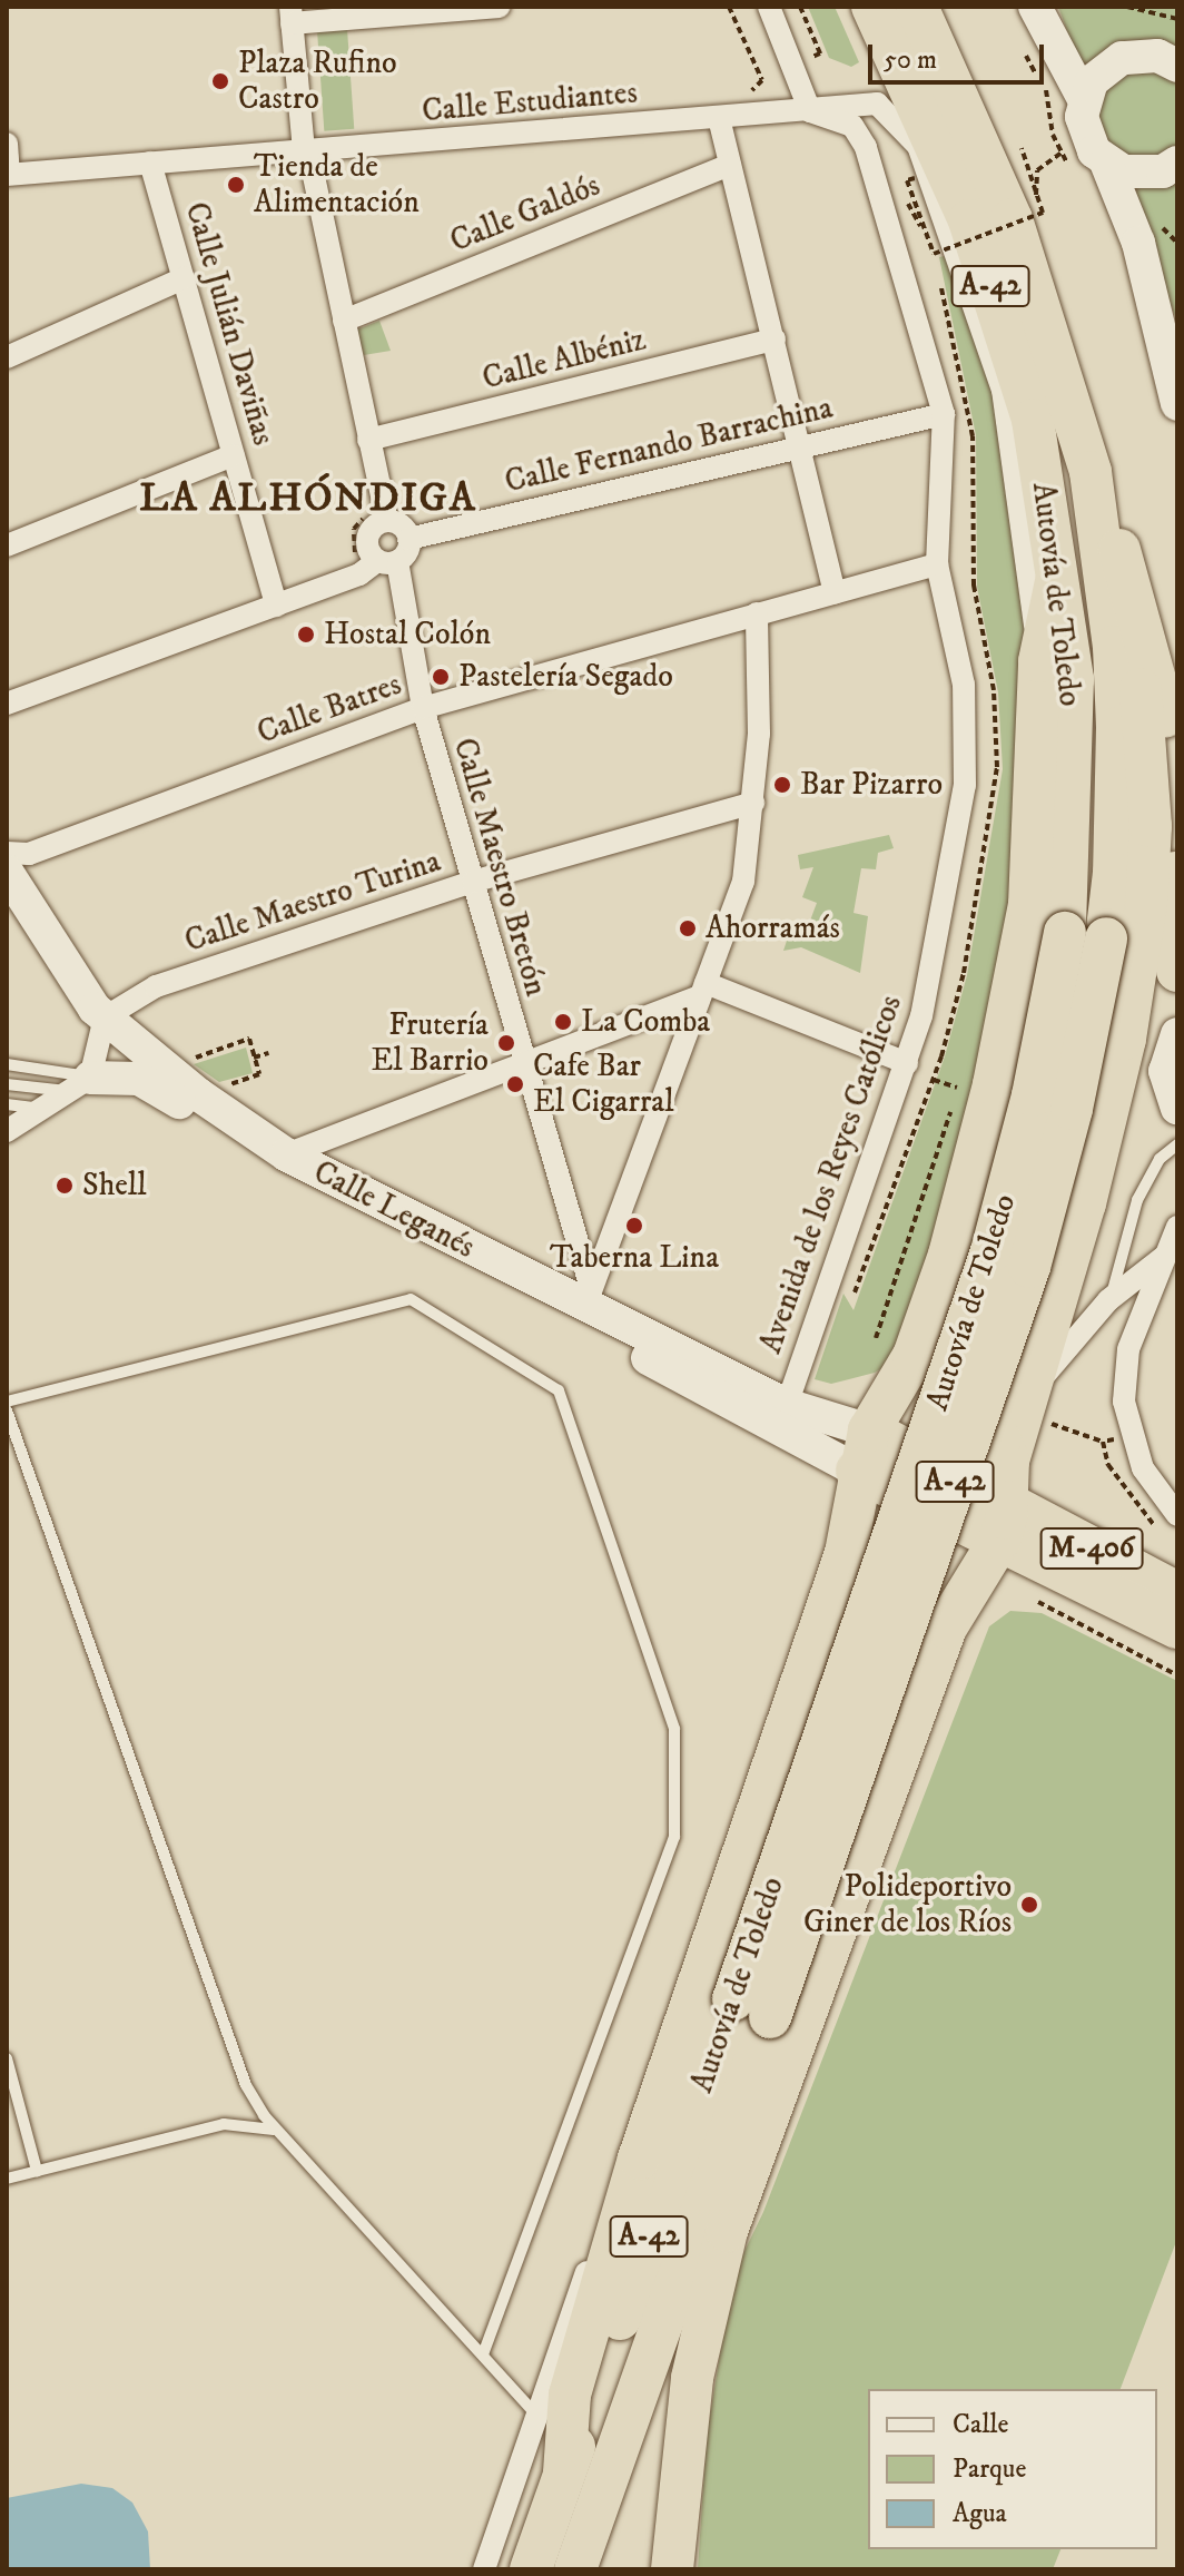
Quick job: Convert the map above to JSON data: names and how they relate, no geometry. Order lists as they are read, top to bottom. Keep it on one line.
{"streets":{"highway":["A-42","Autovía de Toledo","Calle Leganés","M-406"],"street":["Calle Estudiantes","Calle Galdós","Calle Julián Daviñas","Calle Albéniz","Calle Fernando Barrachina","Calle Batres","Calle Maestro Bretón","Calle Maestro Turina","Avenida de los Reyes Católicos"]},"crossings":[["Calle Estudiantes","Calle Julián Daviñas"],["Calle Estudiantes","Avenida de los Reyes Católicos"],["Calle Fernando Barrachina","Calle Maestro Bretón"],["Calle Fernando Barrachina","Avenida de los Reyes Católicos"],["Calle Batres","Calle Maestro Bretón"],["Calle Batres","Avenida de los Reyes Católicos"],["Calle Maestro Bretón","Calle Maestro Turina"],["Calle Maestro Bretón","Calle Leganés"],["Calle Maestro Turina","Calle Leganés"],["Avenida de los Reyes Católicos","Calle Leganés"]],"districts":["LA ALHÓNDIGA"],"places":["Plaza Rufino Castro","Tienda de Alimentación","Hostal Colón","Pastelería Segado","Bar Pizarro","Ahorramás","La Comba","Frutería El Barrio","Cafe Bar El Cigarral","Shell","Taberna Lina","Polideportivo Giner de los Ríos"],"legend":["Calle","Parque","Agua"],"scale_bar":"50 m"}
